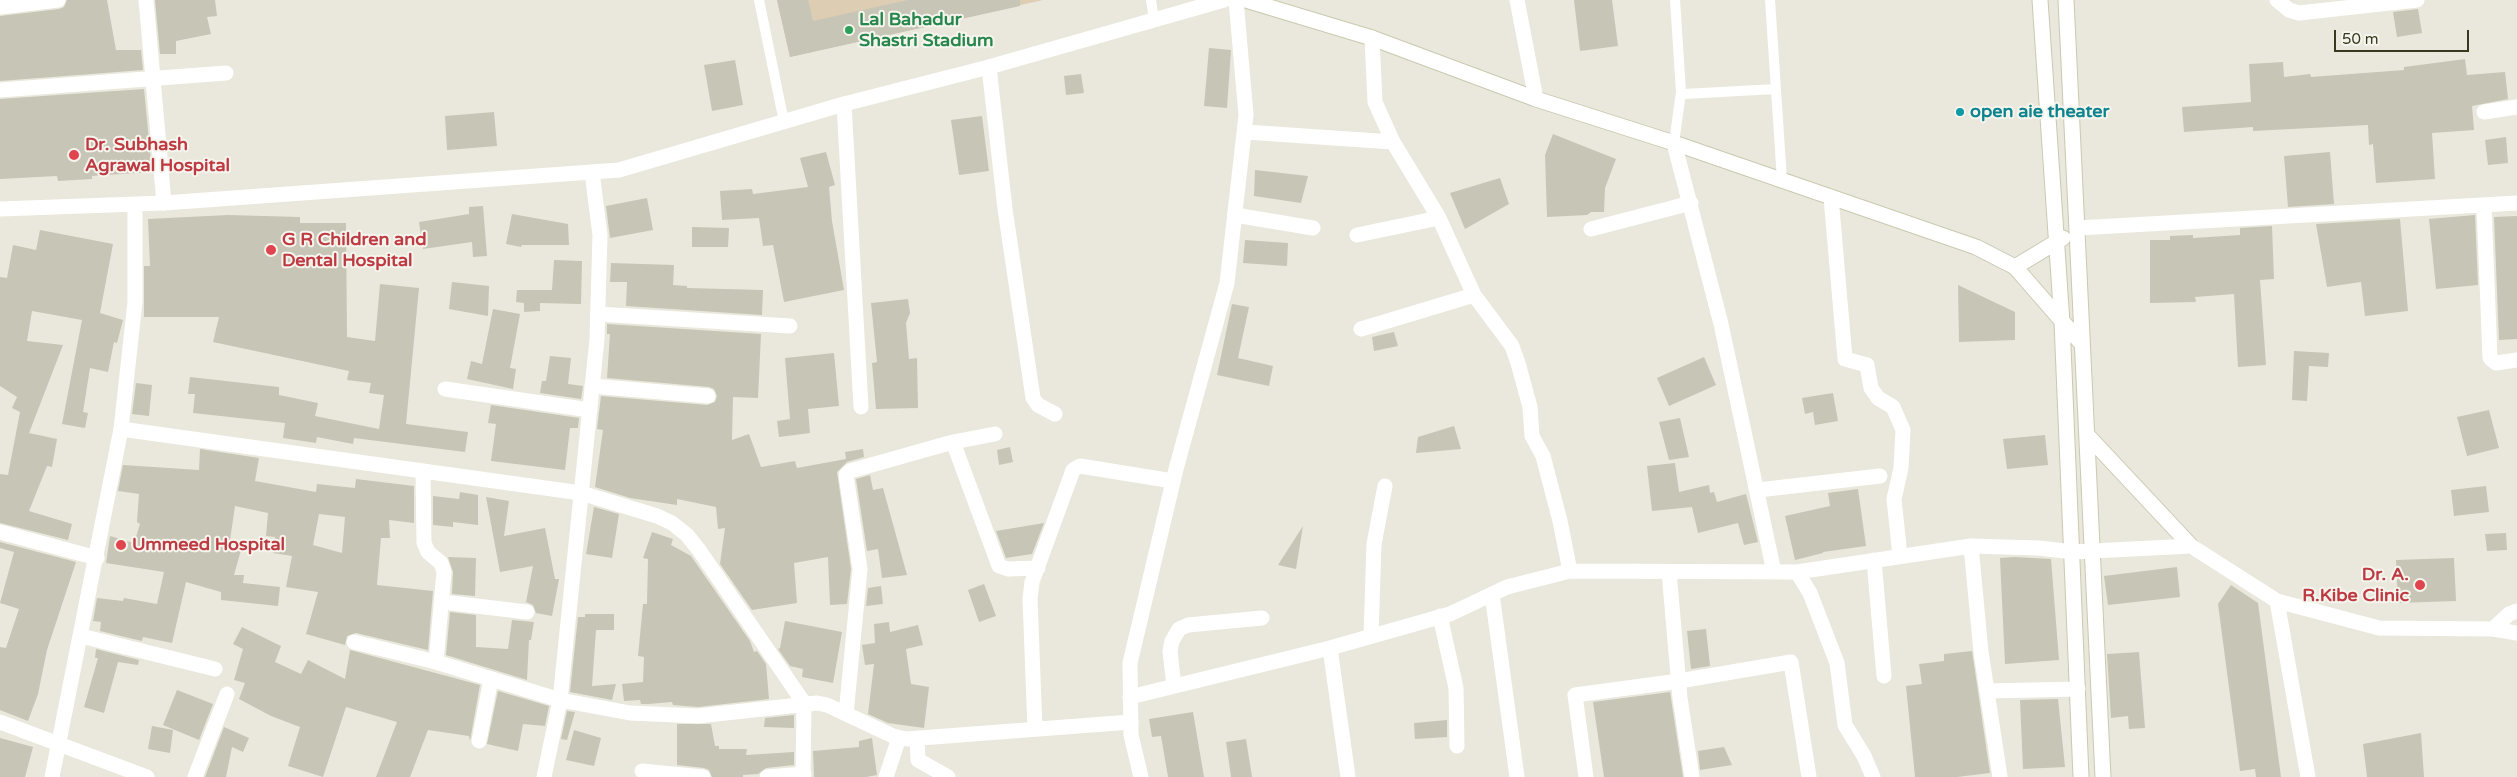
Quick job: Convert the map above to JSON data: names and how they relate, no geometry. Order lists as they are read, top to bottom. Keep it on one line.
{"places":["Lal Bahadur Shastri Stadium","open aie theater","Dr. Subhash Agrawal Hospital","G R Children and Dental Hospital","Ummeed Hospital","Dr. A. R.Kibe Clinic"],"scale_bar":"50 m"}
